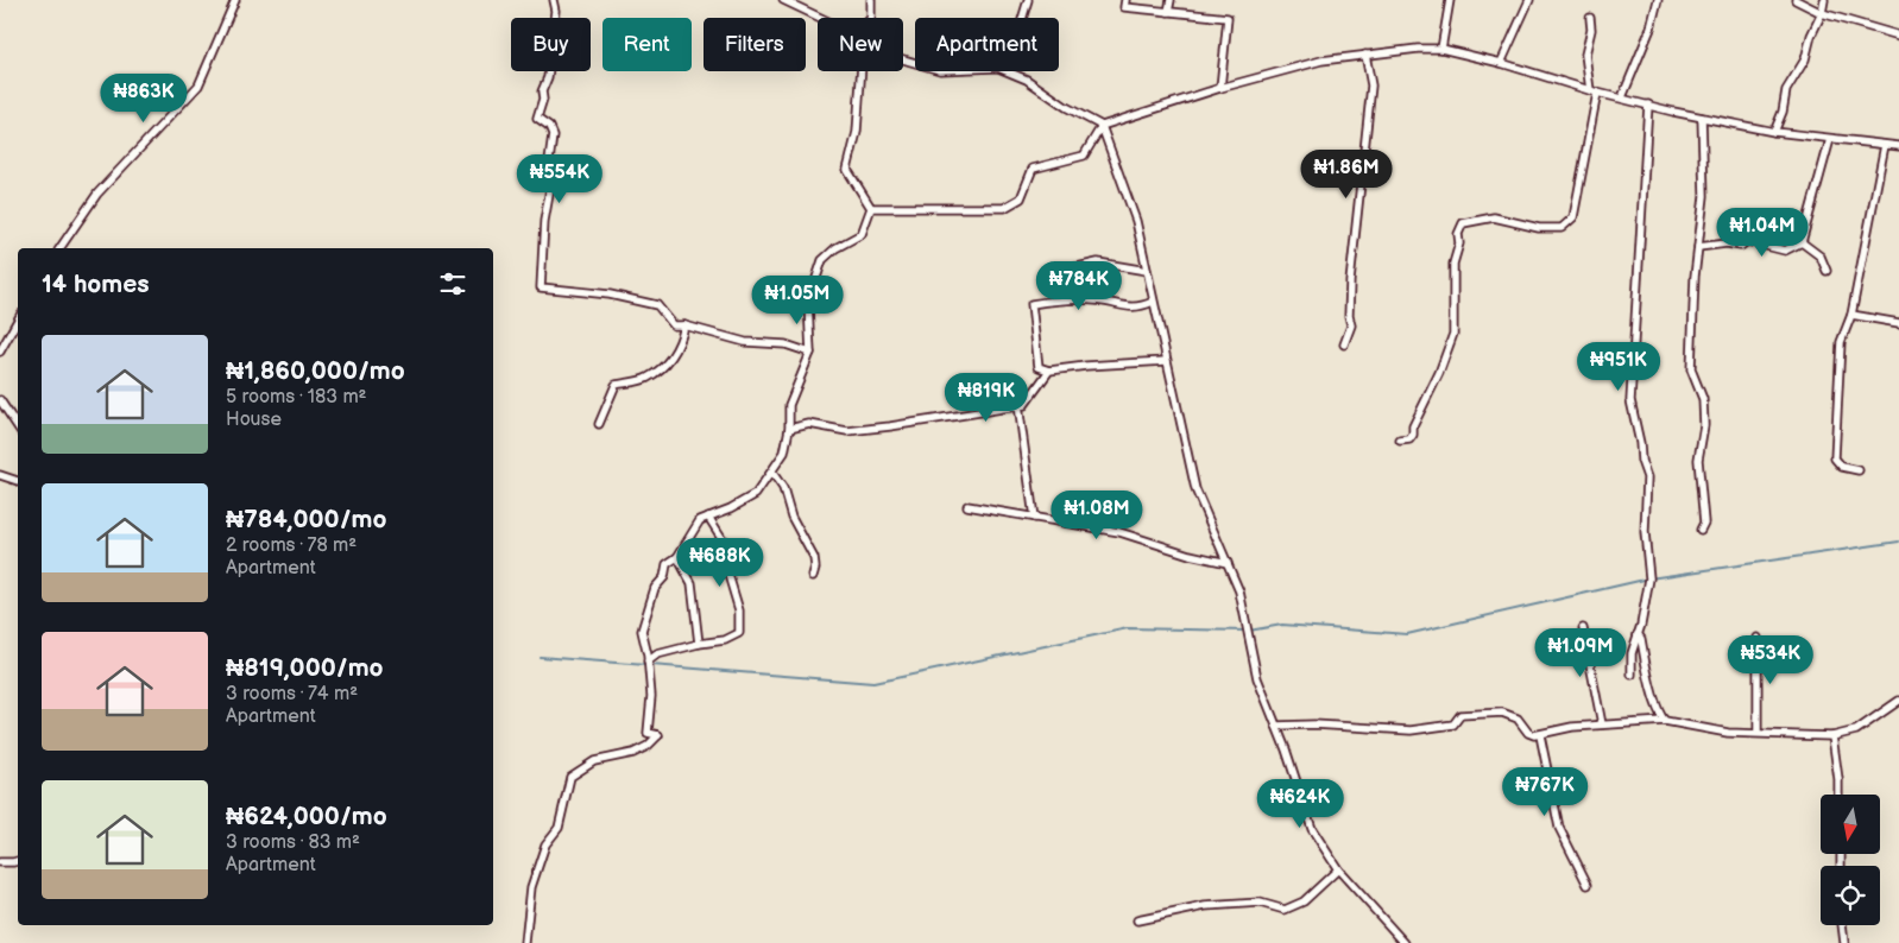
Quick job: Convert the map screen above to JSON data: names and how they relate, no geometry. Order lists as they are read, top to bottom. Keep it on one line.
{"north":"bottom","page":{"chip":["Buy","Rent","Filters","New","Apartment"],"price":["₦863K","₦1.86M","₦554K","₦1.04M","₦784K","₦1.05M","₦951K","₦819K","₦1.08M","₦688K","₦1.09M","₦534K","₦767K","₦624K"],"heading":"14 homes","list":[{"name":"₦1,860,000/mo","note":"5 rooms · 183 m² · House"},{"name":"₦784,000/mo","note":"2 rooms · 78 m² · Apartment"},{"name":"₦819,000/mo","note":"3 rooms · 74 m² · Apartment"},{"name":"₦624,000/mo","note":"3 rooms · 83 m² · Apartment"}]}}
